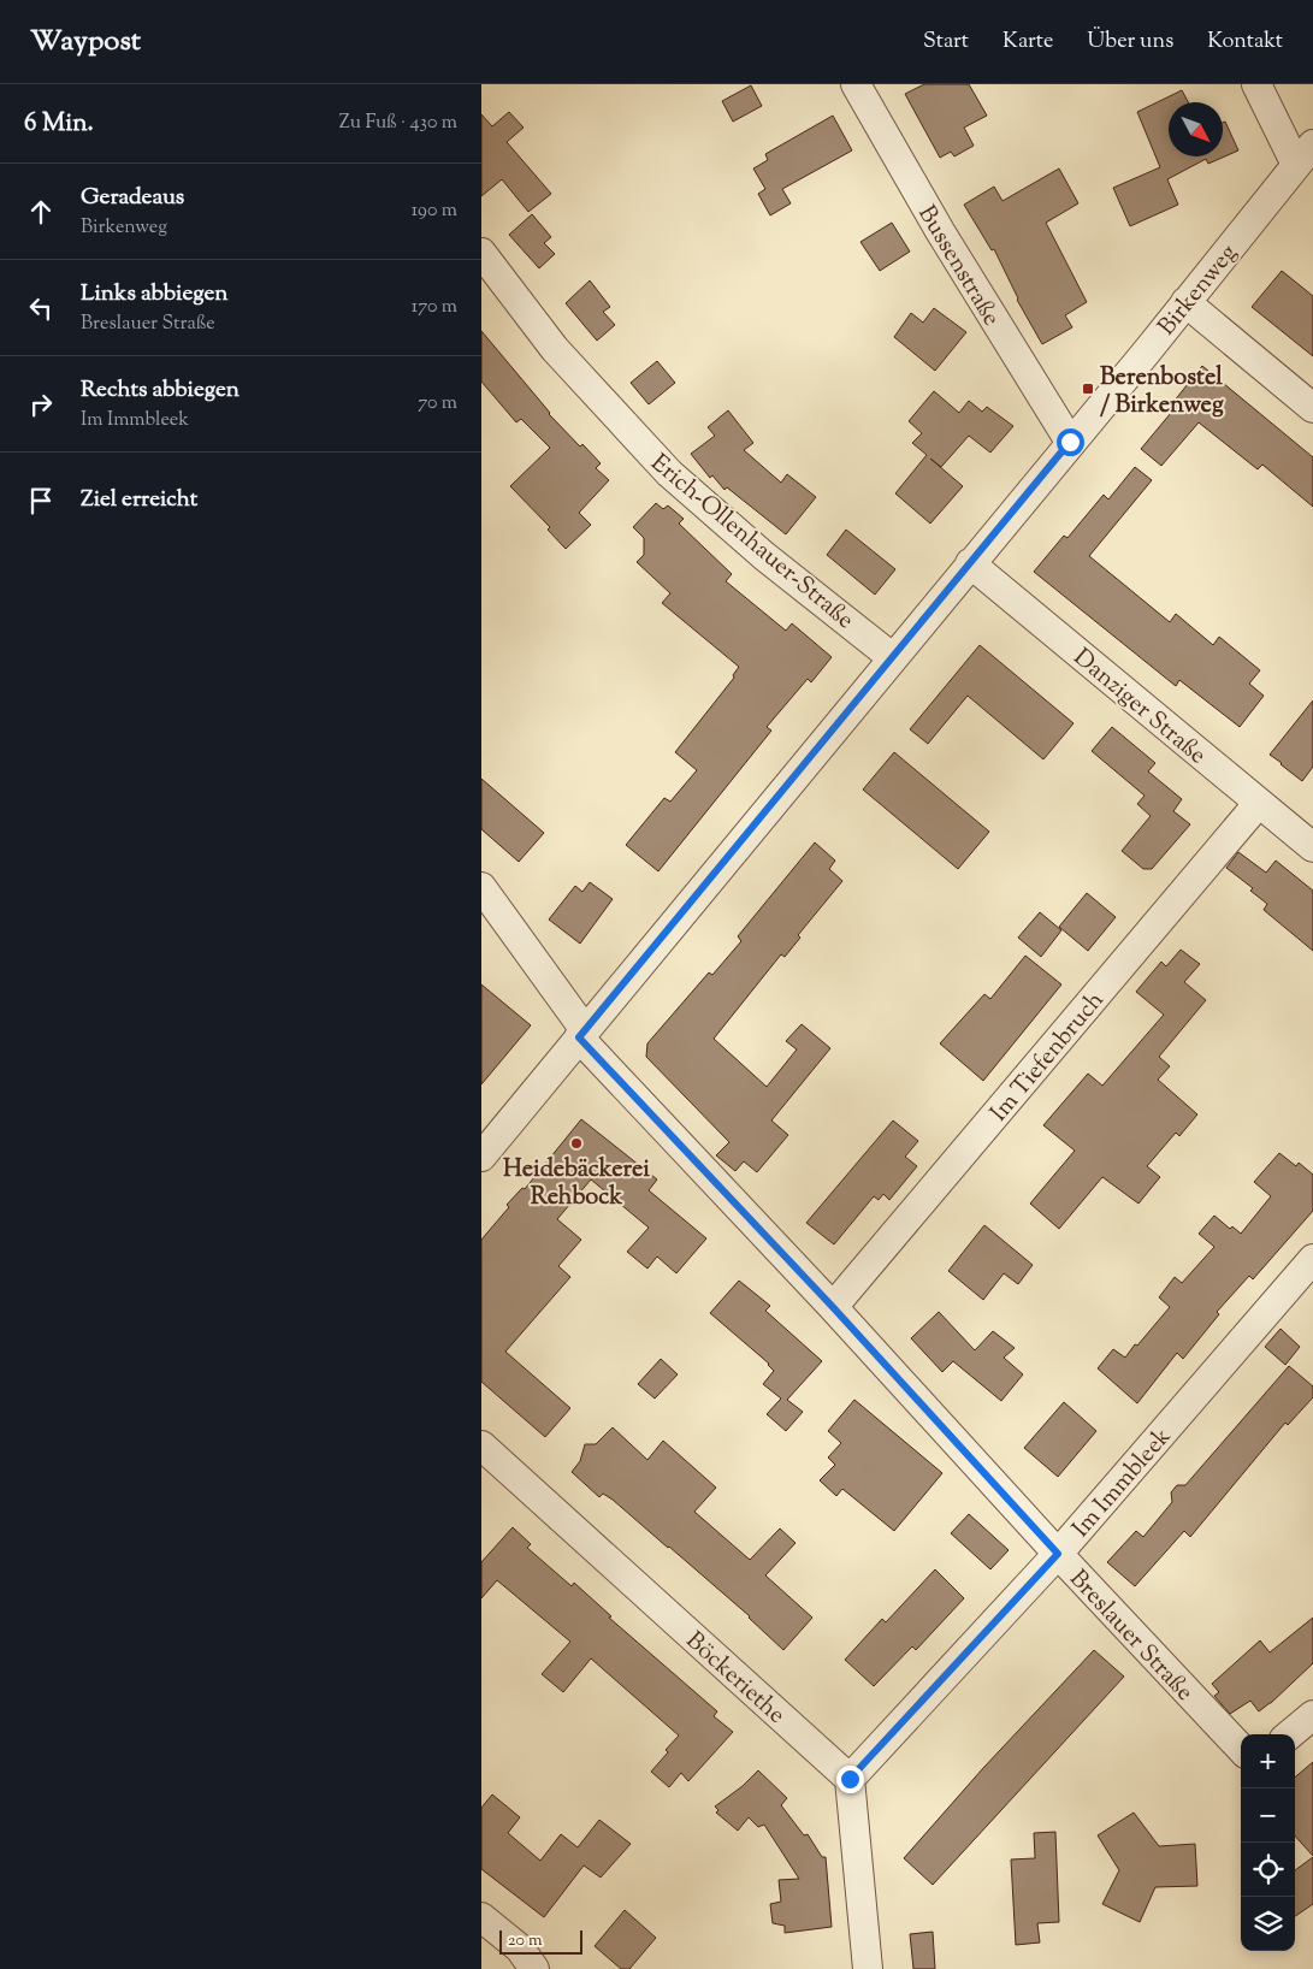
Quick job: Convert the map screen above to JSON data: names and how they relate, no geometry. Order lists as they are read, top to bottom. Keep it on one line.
{"streets":{"street":["Bussenstraße","Birkenweg","Erich-Ollenhauer-Straße","Danziger Straße","Im Tiefenbruch","Im Immbleek","Breslauer Straße","Böckeriethe"]},"crossings":[["Bussenstraße","Birkenweg"],["Birkenweg","Erich-Ollenhauer-Straße"],["Birkenweg","Danziger Straße"],["Birkenweg","Breslauer Straße"],["Danziger Straße","Im Tiefenbruch"],["Im Tiefenbruch","Breslauer Straße"],["Im Immbleek","Breslauer Straße"],["Im Immbleek","Böckeriethe"]],"places":{"transit":["Berenbostel / Birkenweg"],"other":["Heidebäckerei Rehbock"]},"scale_bar":"20 m","north":"bottom right","page":{"header":"Waypost","nav":["Start","Karte","Über uns","Kontakt"],"heading":["6 Min.","Zu Fuß · 430 m"],"list":[["Geradeaus","Birkenweg","190 m"],["Links abbiegen","Breslauer Straße","170 m"],["Rechts abbiegen","Im Immbleek","70 m"],"Ziel erreicht"],"map_buttons":["+","−"],"scale":"20 m"}}
